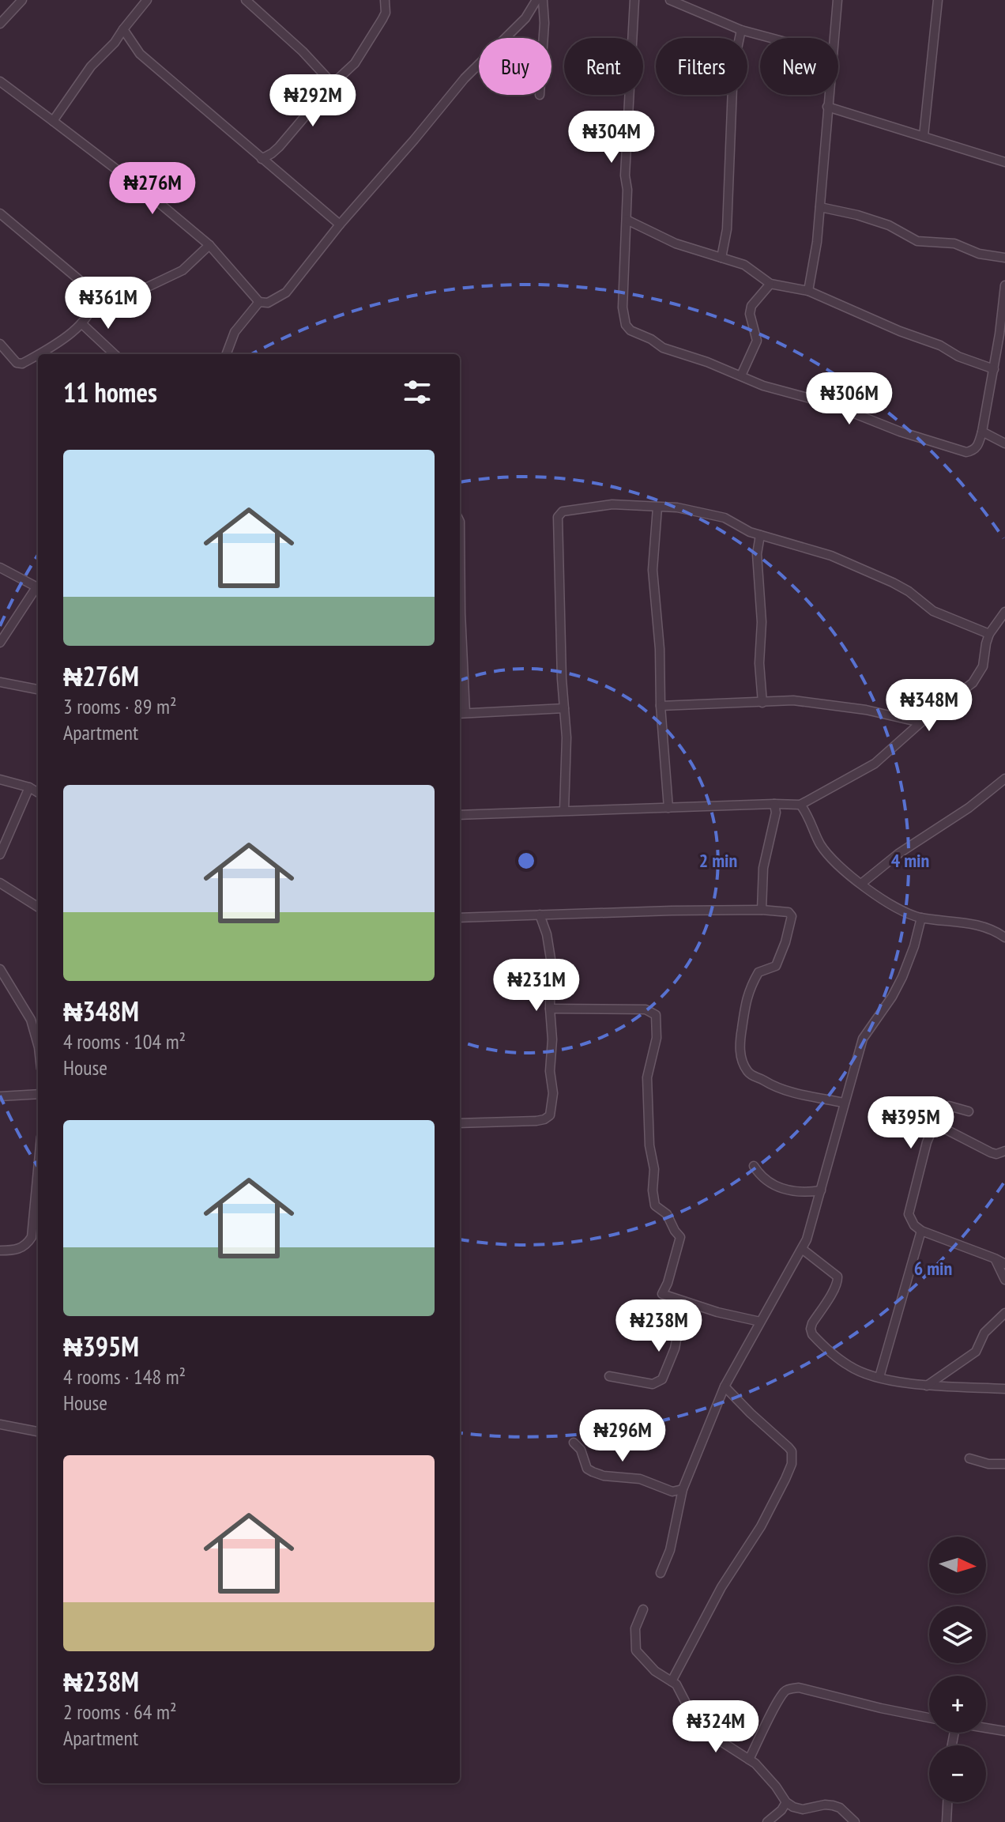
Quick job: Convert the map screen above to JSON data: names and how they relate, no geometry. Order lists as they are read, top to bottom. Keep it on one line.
{"north":"right","page":{"chip":["Buy","Rent","Filters","New"],"price":["₦292M","₦304M","₦276M","₦361M","₦306M","₦348M","₦231M","₦395M","₦238M","₦296M","₦324M"],"heading":"11 homes","list":[{"name":"₦276M","note":"3 rooms · 89 m² · Apartment"},{"name":"₦348M","note":"4 rooms · 104 m² · House"},{"name":"₦395M","note":"4 rooms · 148 m² · House"},{"name":"₦238M","note":"2 rooms · 64 m² · Apartment"}],"map_buttons":["+","−"]},"rings":["2 min","4 min","6 min"]}
